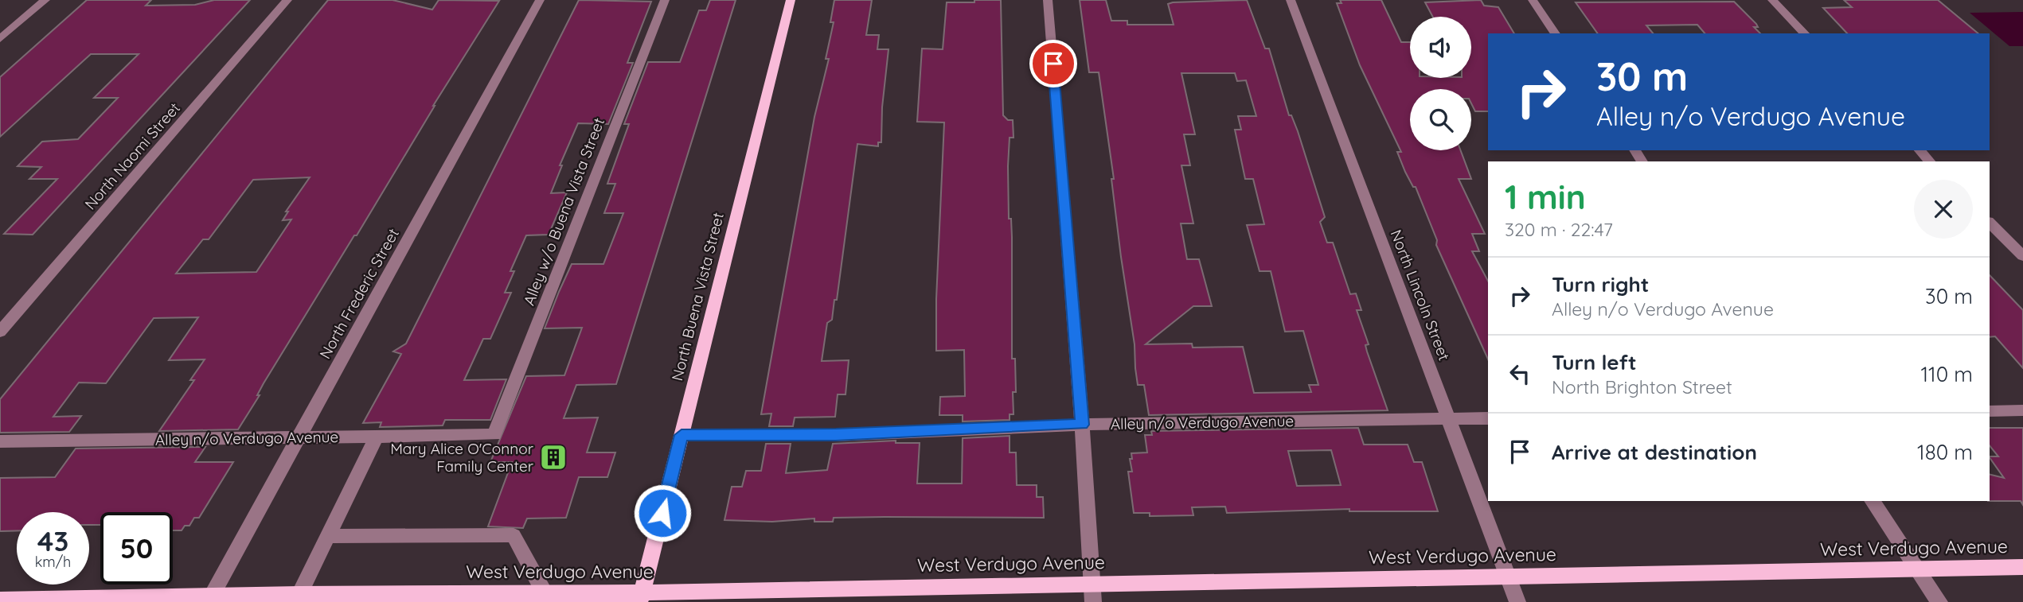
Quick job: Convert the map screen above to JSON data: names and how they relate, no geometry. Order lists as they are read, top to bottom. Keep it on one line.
{"streets":{"main road":["North Buena Vista Street","West Verdugo Avenue"],"street":["North Naomi Street","Alley w/o Buena Vista Street","North Frederic Street","North Lincoln Street","Alley n/o Verdugo Avenue"]},"crossings":[["Alley w/o Buena Vista Street","Alley n/o Verdugo Avenue"],["North Frederic Street","Alley n/o Verdugo Avenue"],["North Frederic Street","West Verdugo Avenue"],["North Lincoln Street","Alley n/o Verdugo Avenue"],["North Lincoln Street","West Verdugo Avenue"],["North Buena Vista Street","Alley n/o Verdugo Avenue"],["North Buena Vista Street","West Verdugo Avenue"]],"places":{"building":["Mary Alice O'Connor Family Center"]},"page":{"turn":["30 m","Alley n/o Verdugo Avenue"],"heading":["1 min","320 m · 22:47"],"list":[{"name":"Turn right","note":"Alley n/o Verdugo Avenue","value":"30 m"},{"name":"Turn left","note":"North Brighton Street","value":"110 m"},{"name":"Arrive at destination","value":"180 m"}],"speed":"43 km/h","limit":"50"}}
